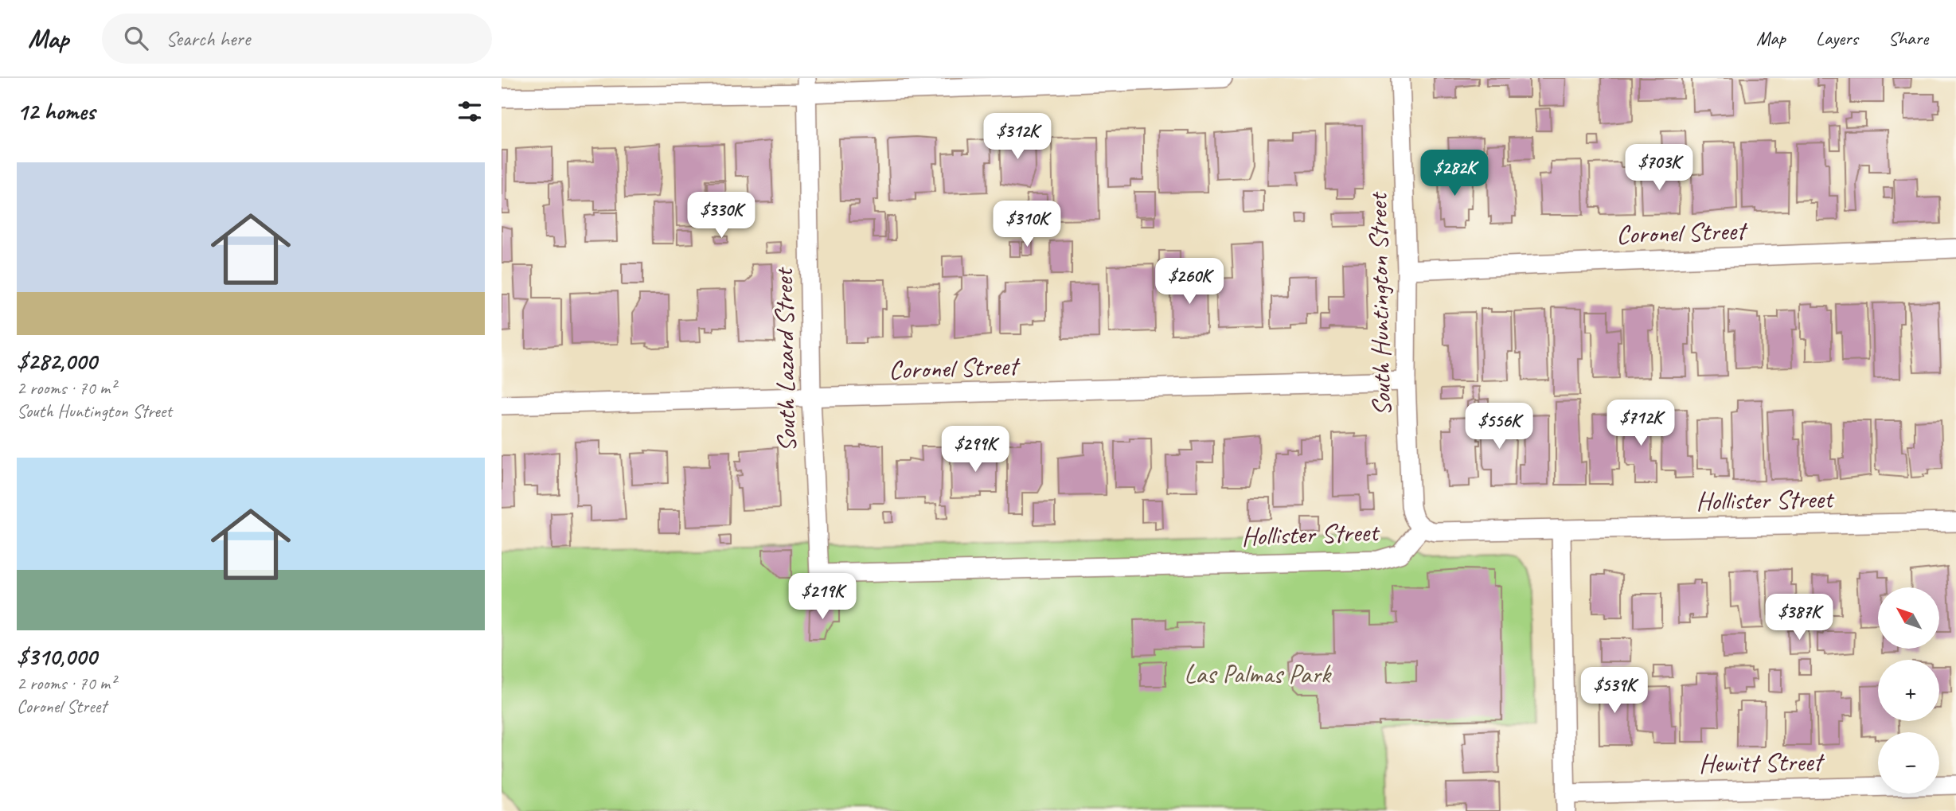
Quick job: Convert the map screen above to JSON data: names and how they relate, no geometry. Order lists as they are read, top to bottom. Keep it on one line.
{"streets":{"street":["Coronel Street","South Huntington Street","South Lazard Street","Hollister Street","Hewitt Street"]},"crossings":[["Coronel Street","South Huntington Street"],["Coronel Street","South Lazard Street"],["South Huntington Street","Hollister Street"],["South Lazard Street","Hollister Street"]],"parks":["Las Palmas Park"],"north":"top left","page":{"header":"Map","search":"Search here","nav":["Map","Layers","Share"],"heading":"12 homes","price":["$312K","$703K","$282K","$330K","$310K","$260K","$712K","$556K","$299K","$219K","$387K","$539K"],"list":[{"name":"$282,000","note":"2 rooms · 70 m² · South Huntington Street"},{"name":"$310,000","note":"2 rooms · 70 m² · Coronel Street"}],"map_buttons":["+","−"]}}
